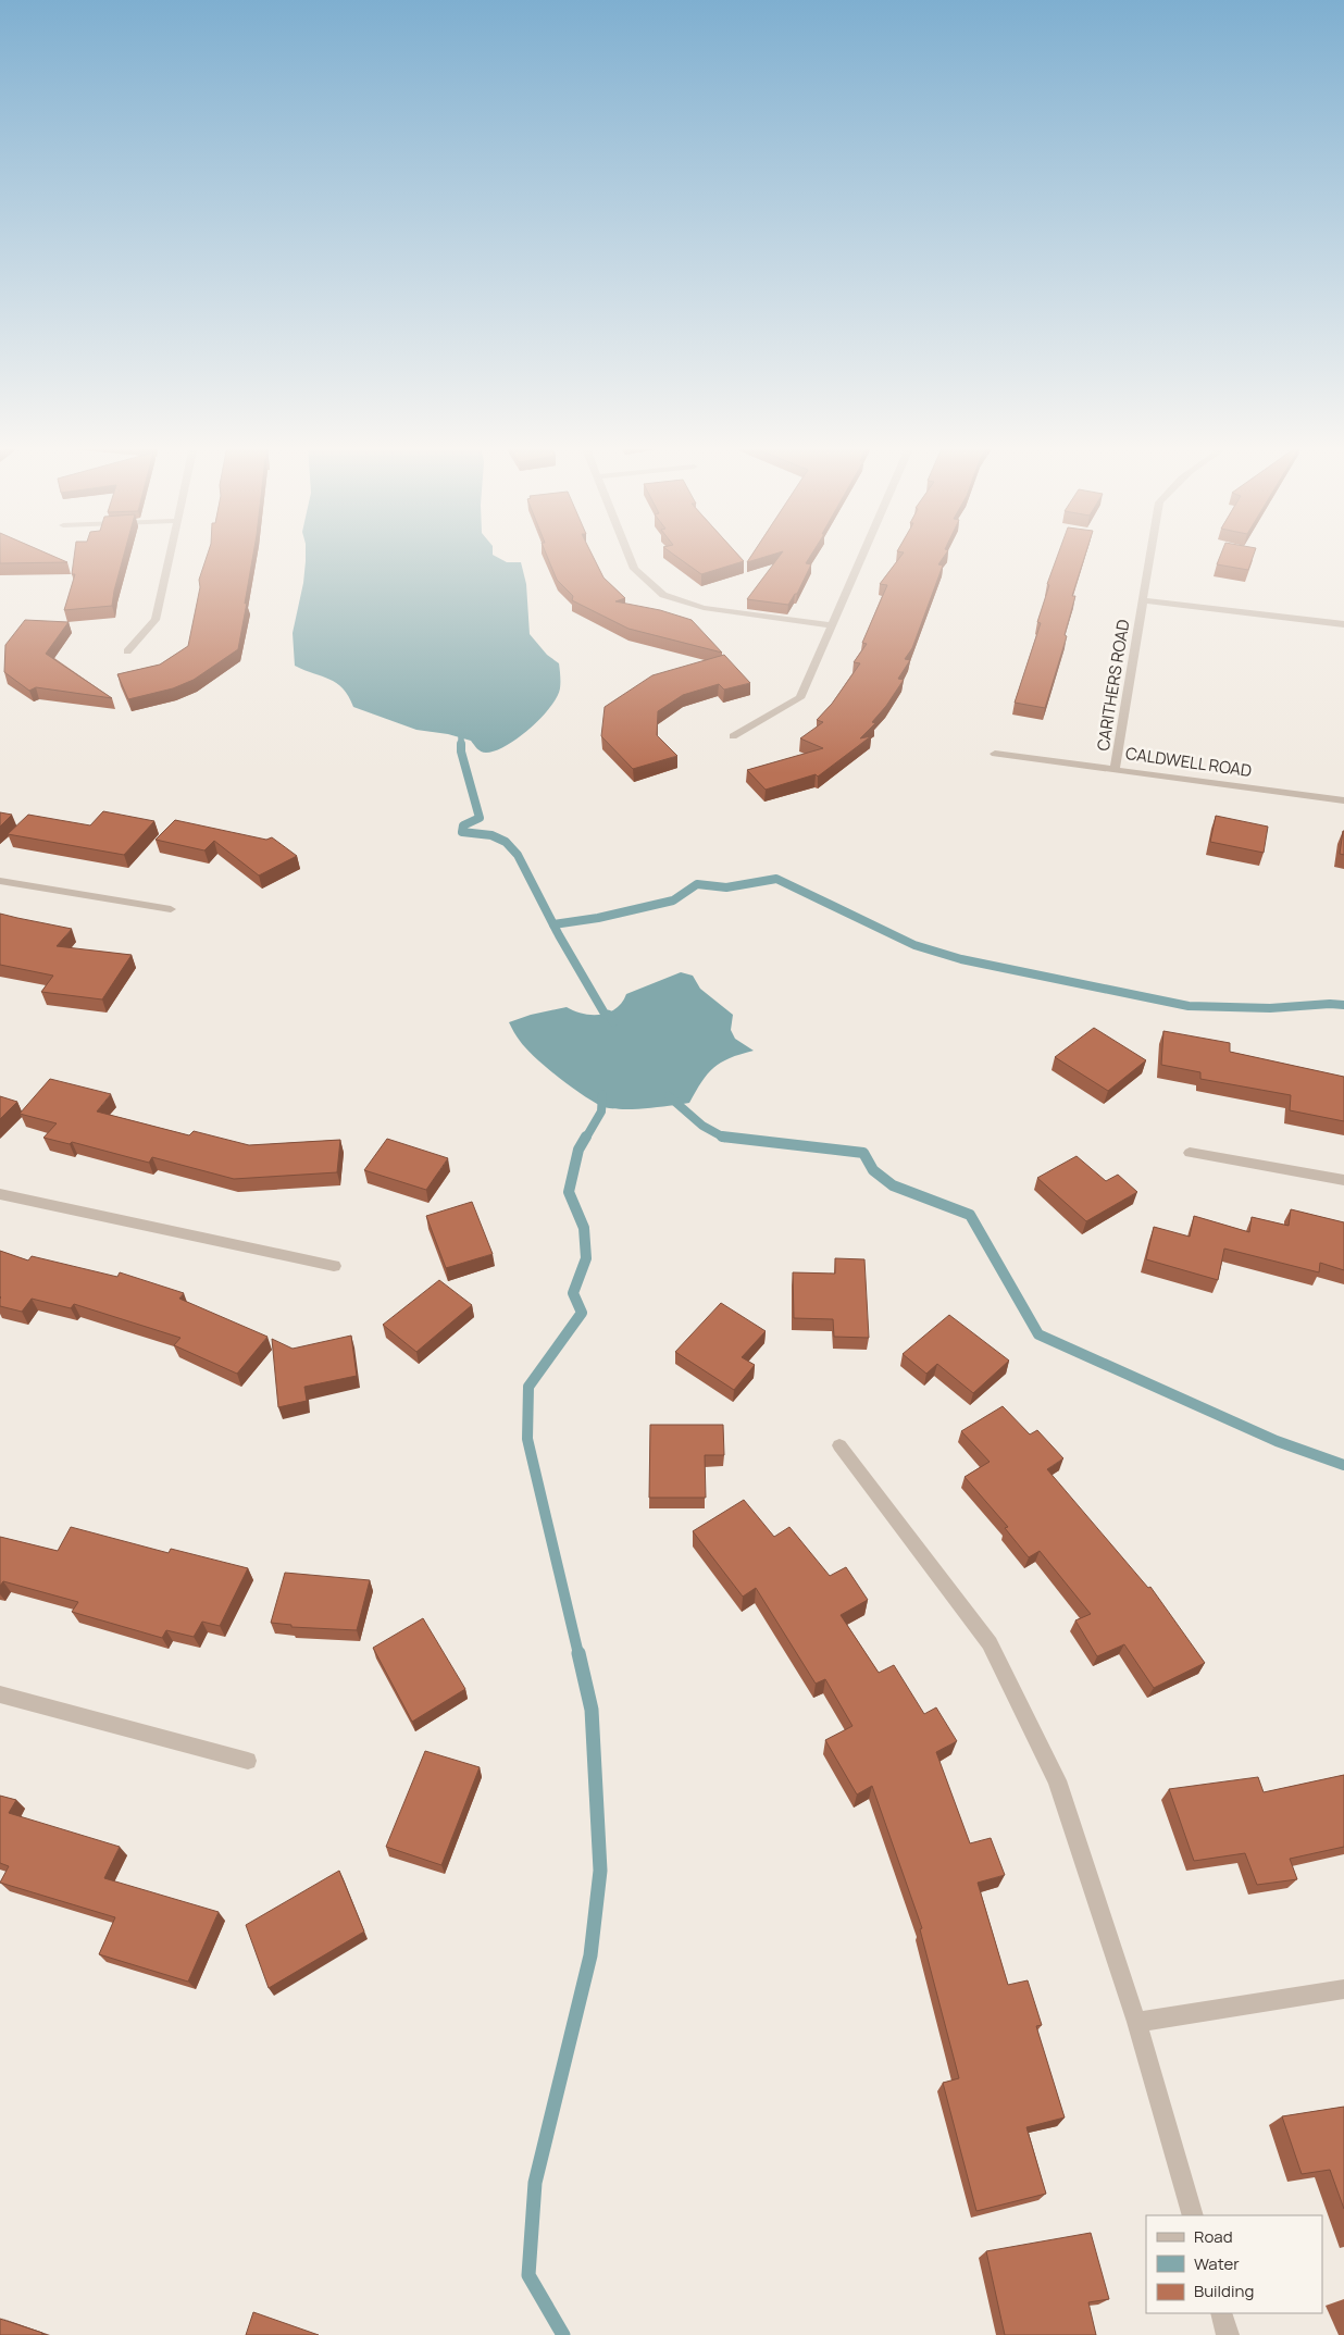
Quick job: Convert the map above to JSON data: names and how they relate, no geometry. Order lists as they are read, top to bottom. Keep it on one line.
{"streets":{"street":["CARITHERS ROAD","CALDWELL ROAD"]},"crossings":[["CARITHERS ROAD","CALDWELL ROAD"]],"legend":["Road","Water","Building"]}
